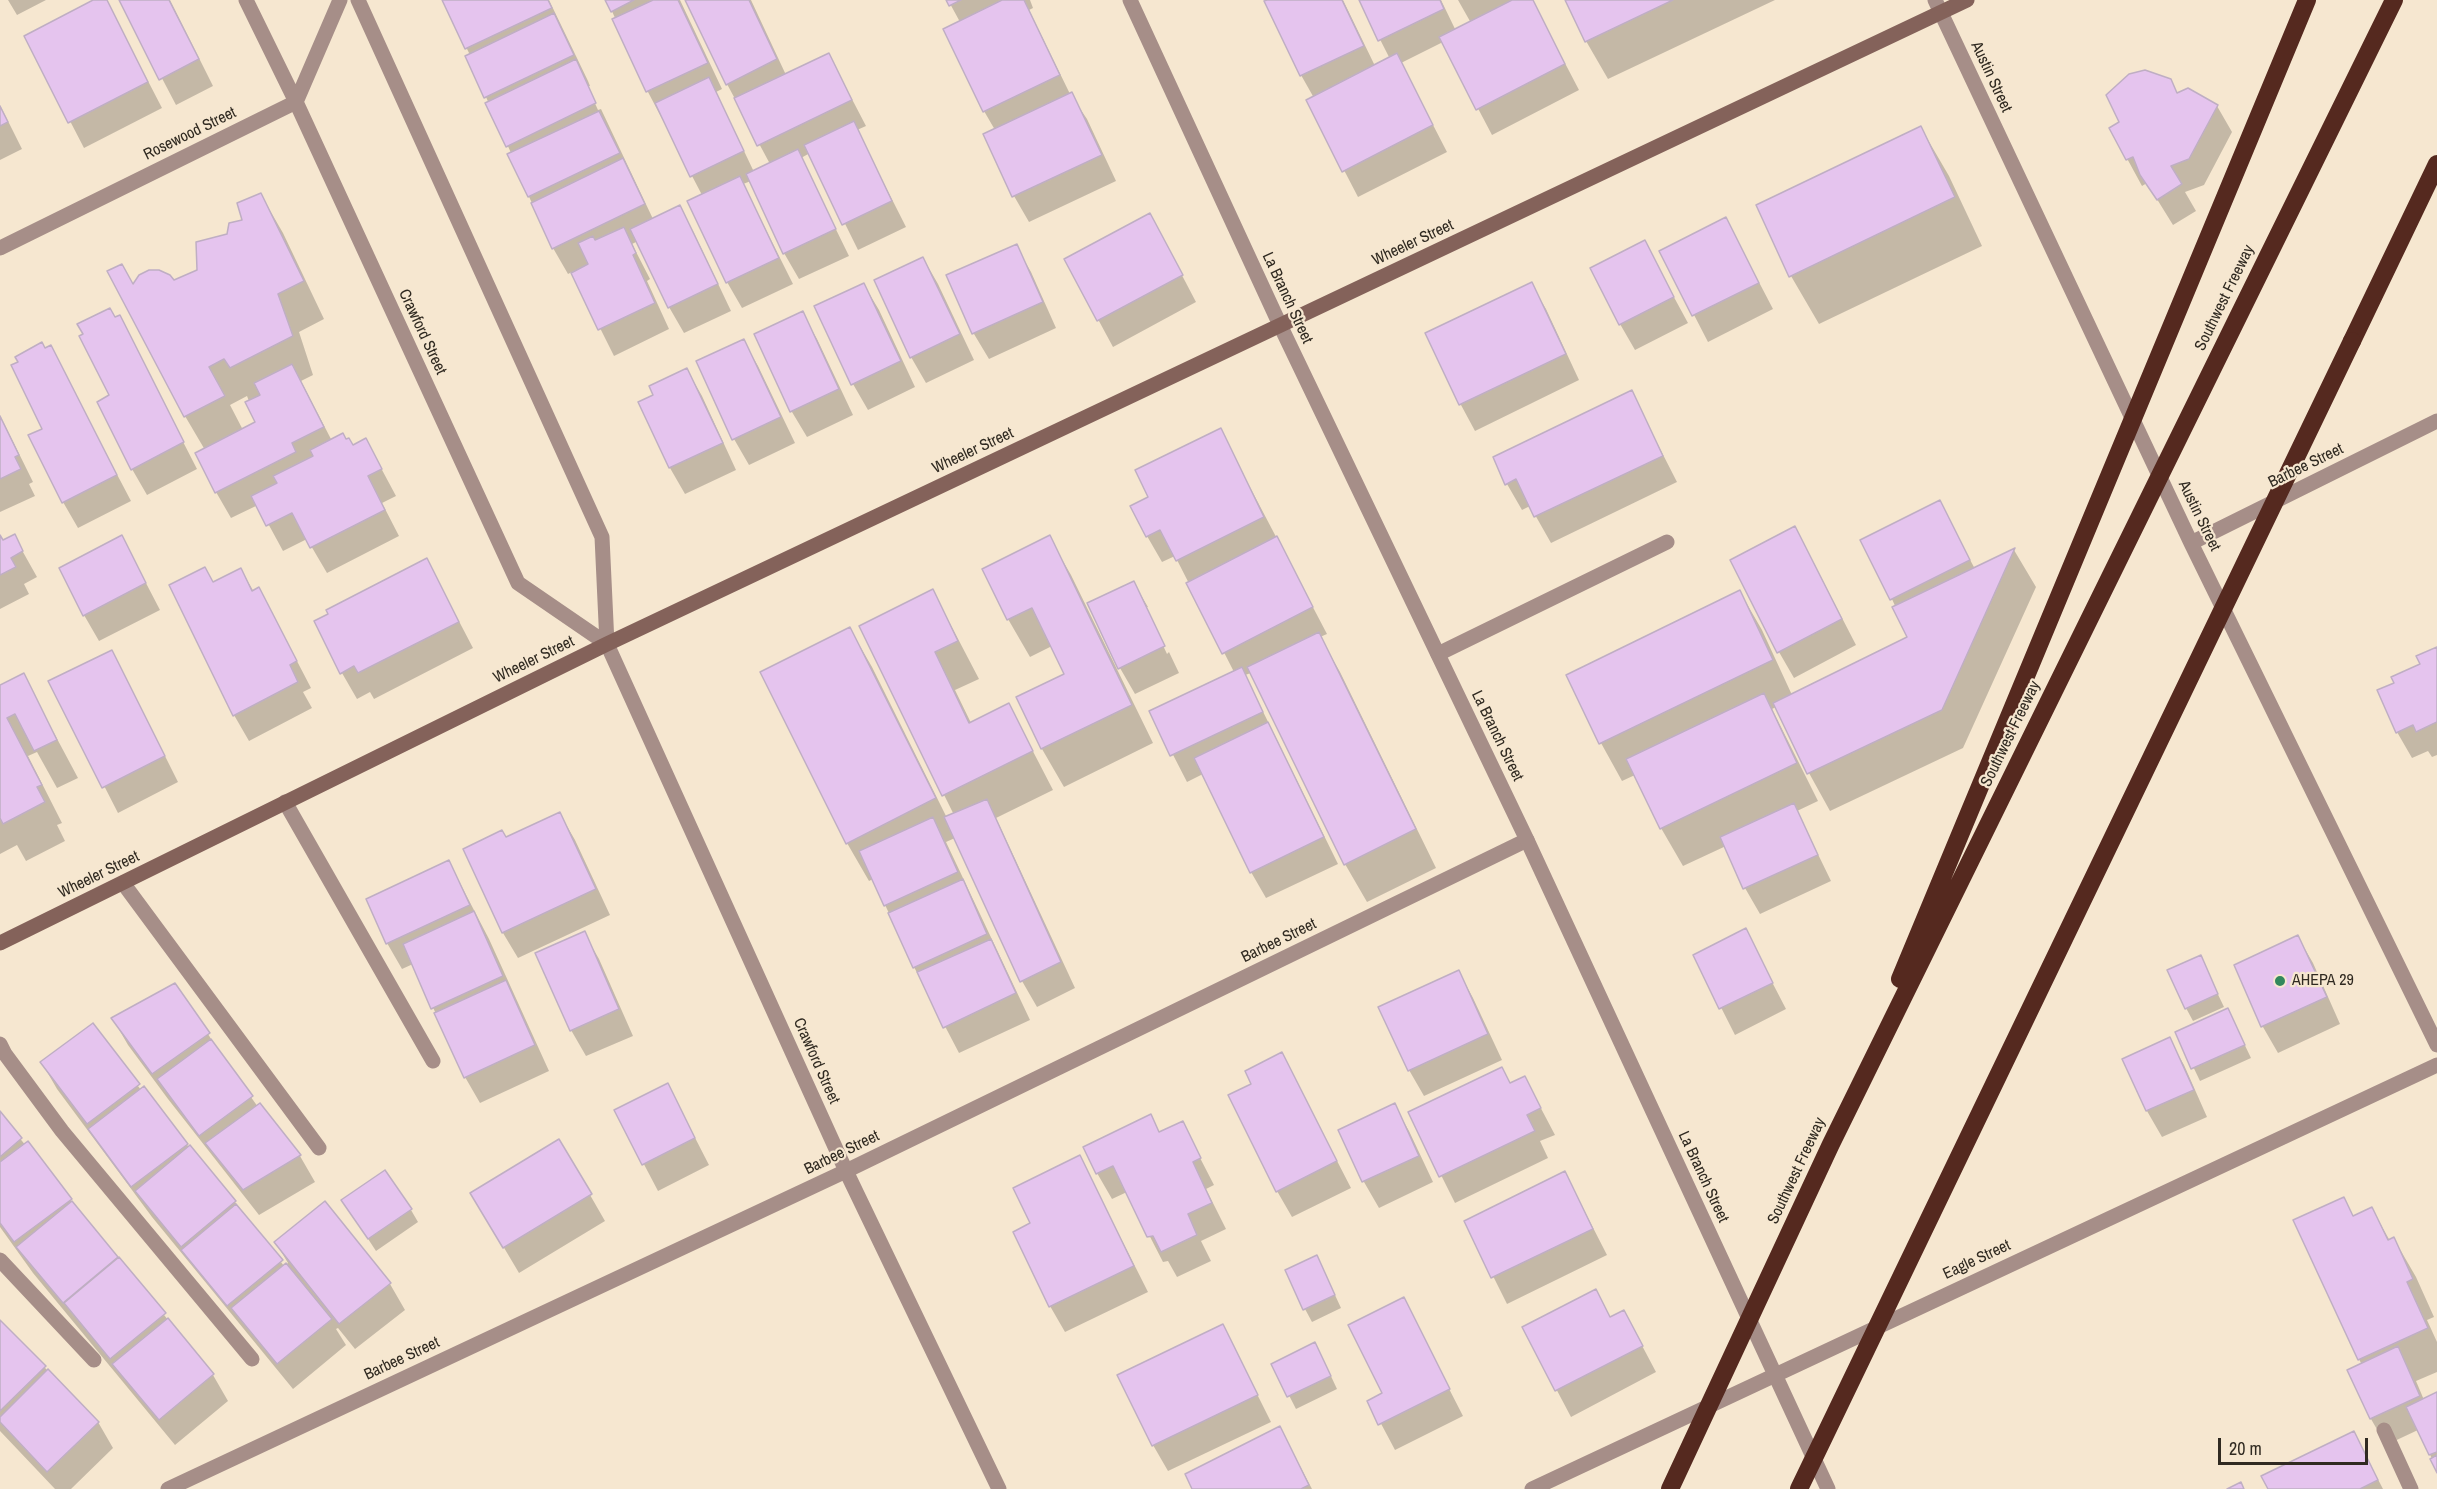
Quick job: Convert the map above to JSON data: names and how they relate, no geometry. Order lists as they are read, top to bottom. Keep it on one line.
{"streets":{"highway":["Southwest Freeway"],"main road":["Wheeler Street"],"street":["Austin Street","Rosewood Street","La Branch Street","Crawford Street","Barbee Street","Eagle Street"]},"crossings":[["Austin Street","Wheeler Street"],["Austin Street","Barbee Street"],["Rosewood Street","Crawford Street"],["Wheeler Street","La Branch Street"],["Wheeler Street","Crawford Street"],["La Branch Street","Barbee Street"],["La Branch Street","Eagle Street"],["Crawford Street","Barbee Street"]],"places":["AHEPA 29"],"scale_bar":"20 m"}
